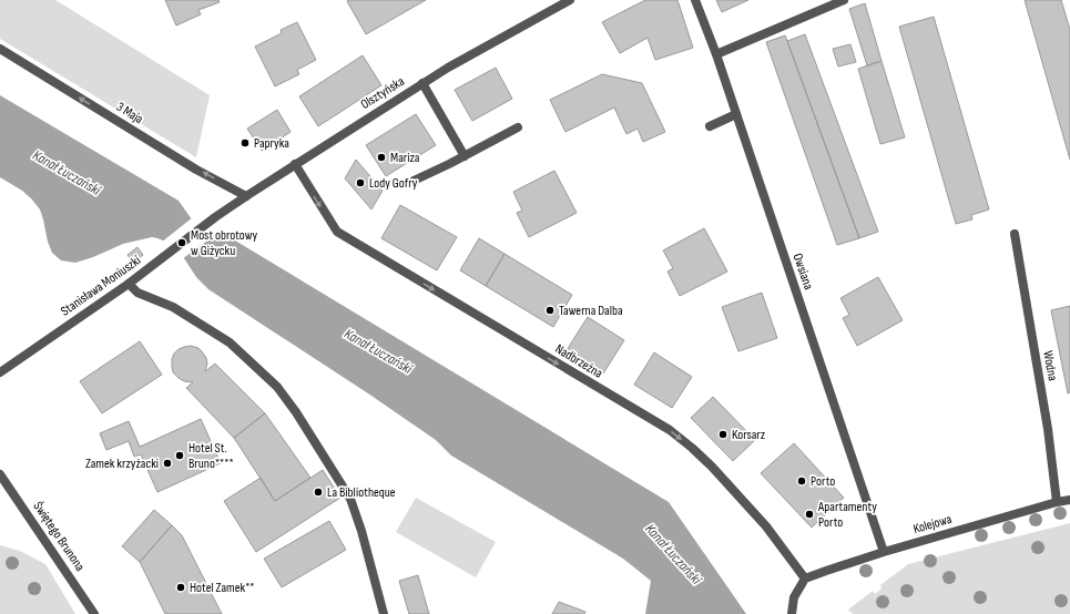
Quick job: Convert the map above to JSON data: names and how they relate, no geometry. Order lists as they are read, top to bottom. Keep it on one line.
{"streets":{"street":["Olsztyńska","3 Maja","Owsiana","Stanisława Moniuszki","Nadbrzeżna","Wodna","Kolejowa","Świętego Brunona"]},"crossings":[["Olsztyńska","3 Maja"],["Olsztyńska","Stanisława Moniuszki"],["Olsztyńska","Nadbrzeżna"],["Owsiana","Kolejowa"],["Nadbrzeżna","Kolejowa"],["Wodna","Kolejowa"]],"one_way":["3 Maja","Nadbrzeżna"],"water":["Kanał Łuczański"],"places":["Papryka","Mariza","Lody Gofry","Most obrotowy w Giżycku","Tawerna Dalba","Korsarz","Hotel St. Bruno****","Zamek krzyżacki","Porto","La Bibliotheque","Apartamenty Porto","Hotel Zamek**"]}
